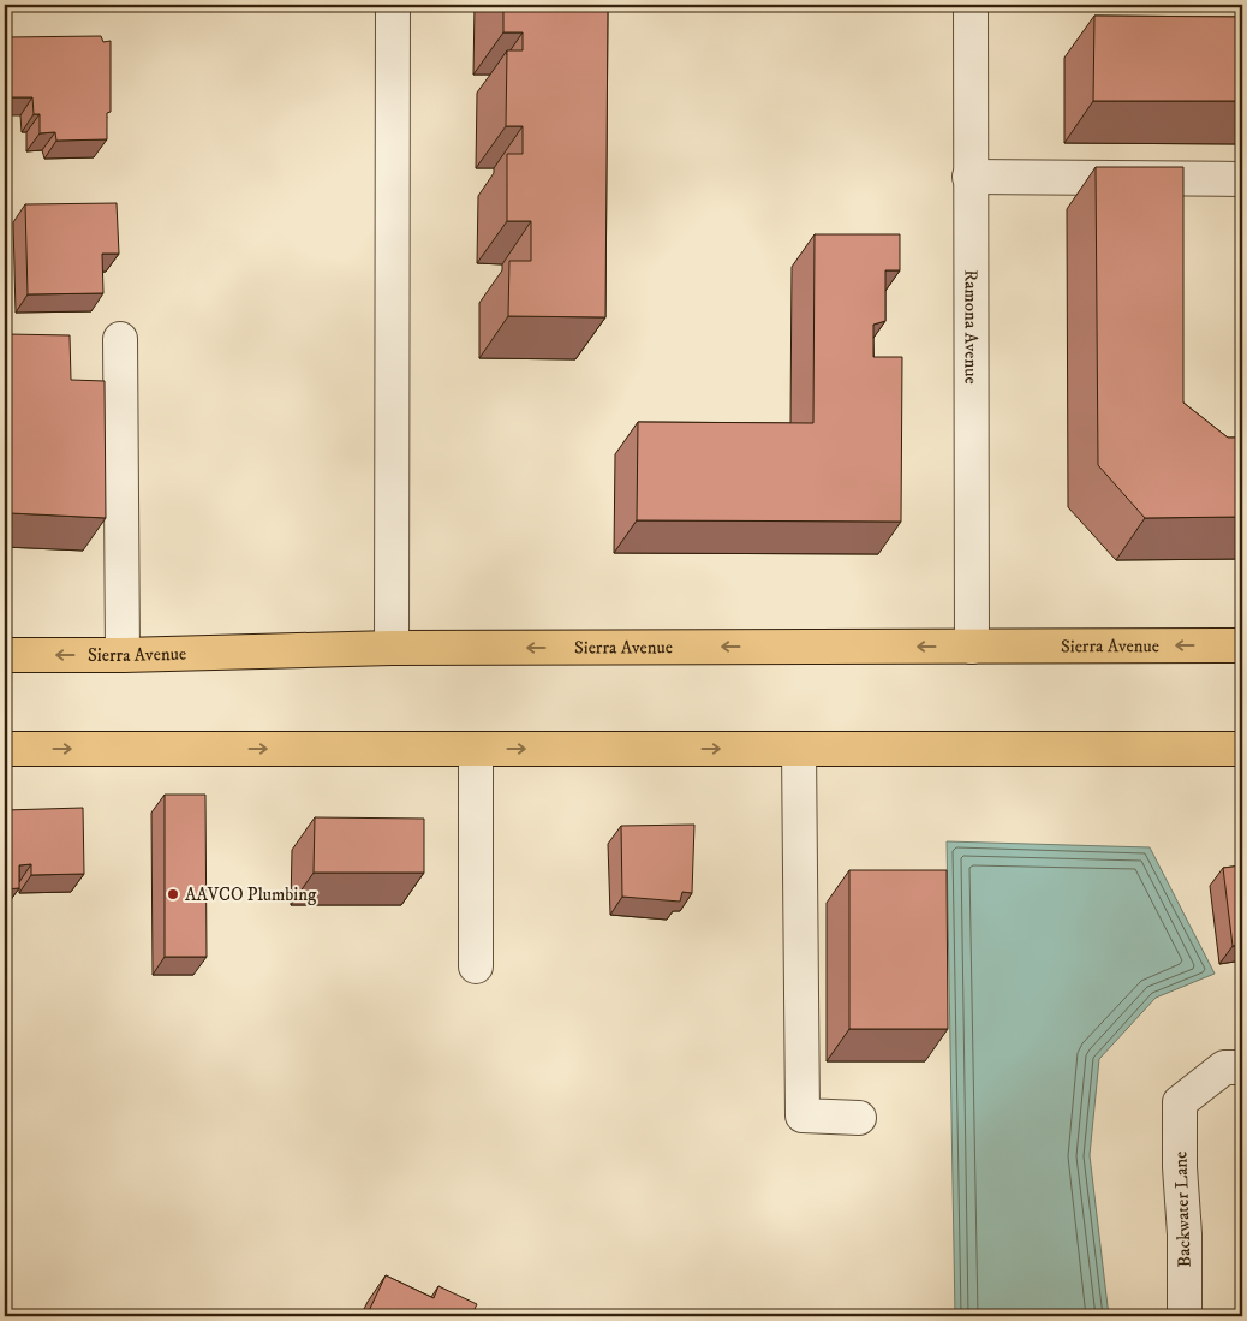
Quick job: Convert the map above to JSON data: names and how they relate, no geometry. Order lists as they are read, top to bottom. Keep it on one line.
{"streets":{"main road":["Sierra Avenue"],"street":["Ramona Avenue","Backwater Lane"]},"crossings":[["Ramona Avenue","Sierra Avenue"]],"places":["AAVCO Plumbing"]}
